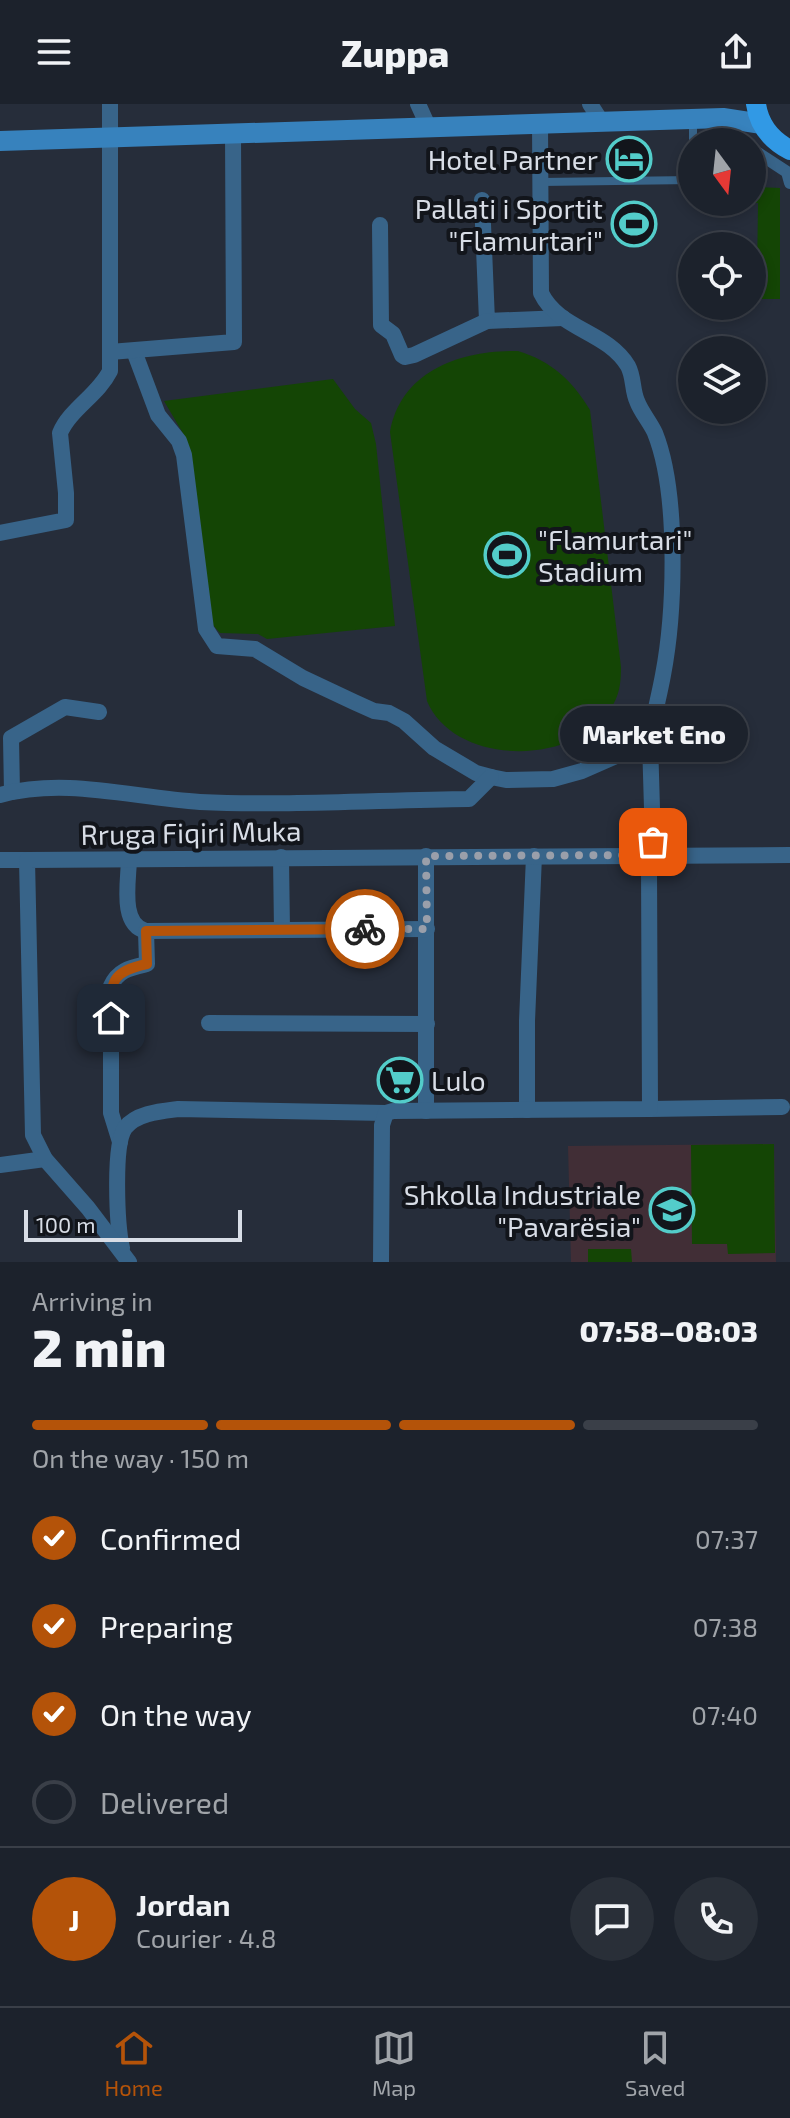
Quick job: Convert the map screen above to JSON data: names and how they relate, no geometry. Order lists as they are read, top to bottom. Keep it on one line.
{"streets":{"street":["Rruga Fiqiri Muka"]},"places":{"hotel":["Hotel Partner"],"sports":["Pallati i Sportit \"Flamurtari\"","\"Flamurtari\" Stadium"],"other":["Market Eno"],"supermarket":["Lulo"],"school or university":["Shkolla Industriale \"Pavarësia\""]},"scale_bar":"100 m","north":"bottom","page":{"header":"Zuppa","bubble":"Market Eno","scale":"100 m","heading":["2 min","Arriving in","07:58–08:03"],"panel":["Jordan","Courier · 4.8"],"bar":"On the way · 150 m","list":[["Confirmed","07:37"],["Preparing","07:38"],["On the way","07:40"],"Delivered"],"round":"J","tabs":["Home","Map","Saved"]}}
